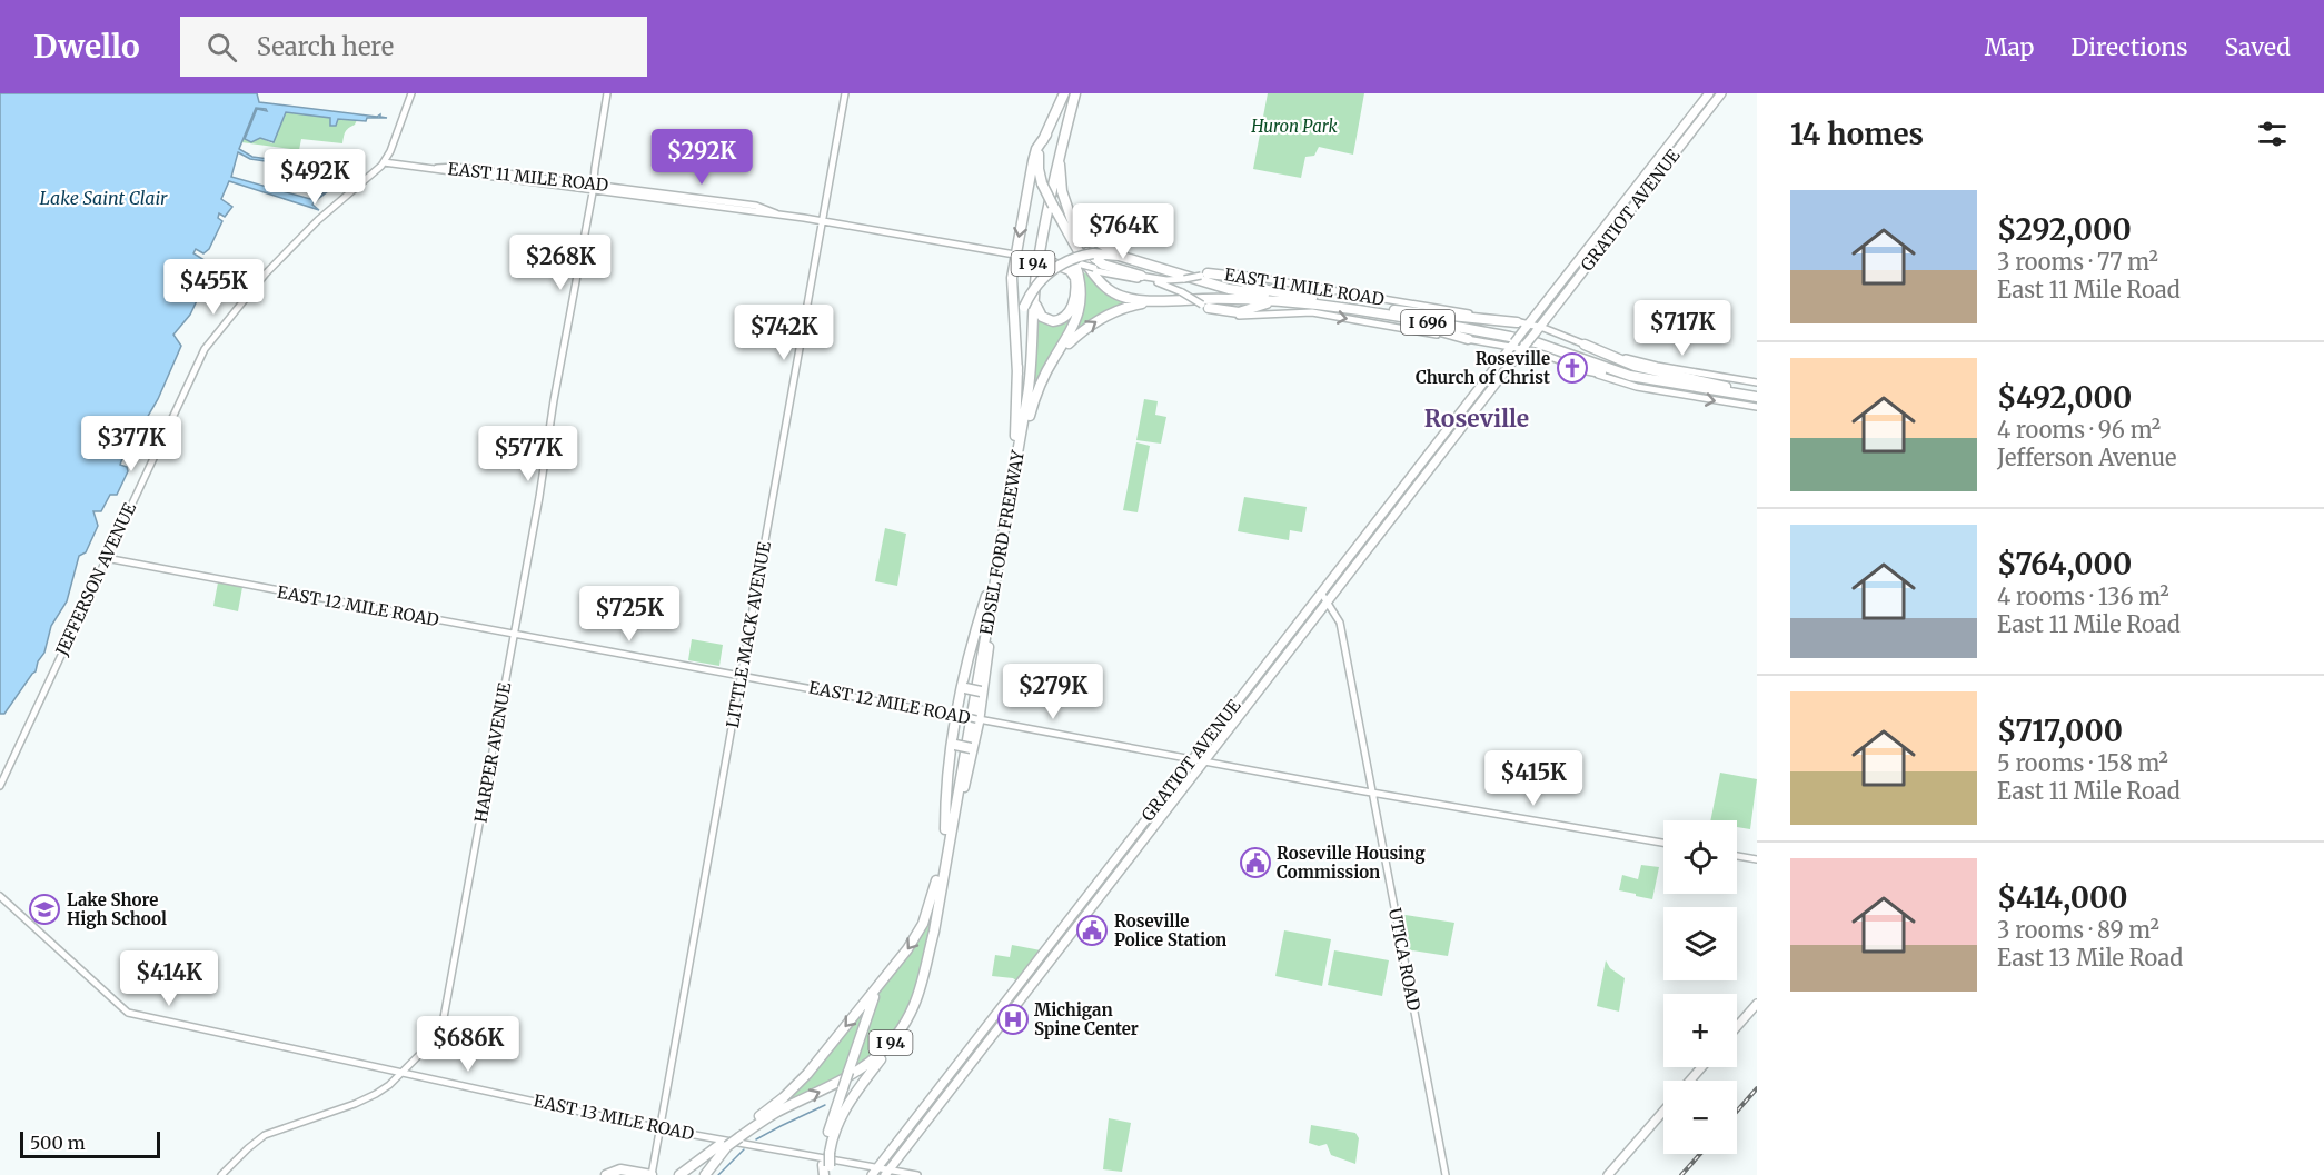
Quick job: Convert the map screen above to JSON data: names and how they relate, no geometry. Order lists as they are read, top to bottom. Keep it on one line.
{"streets":{"highway":["I 94","I 696","EDSEL FORD FREEWAY"],"main road":["EAST 11 MILE ROAD","GRATIOT AVENUE","JEFFERSON AVENUE","EAST 12 MILE ROAD","LITTLE MACK AVENUE","HARPER AVENUE","UTICA ROAD","EAST 13 MILE ROAD"]},"crossings":[["EAST 11 MILE ROAD","GRATIOT AVENUE"],["EAST 11 MILE ROAD","JEFFERSON AVENUE"],["EAST 11 MILE ROAD","LITTLE MACK AVENUE"],["EAST 11 MILE ROAD","HARPER AVENUE"],["GRATIOT AVENUE","EAST 12 MILE ROAD"],["GRATIOT AVENUE","UTICA ROAD"],["GRATIOT AVENUE","EAST 13 MILE ROAD"],["I 94","EDSEL FORD FREEWAY"],["JEFFERSON AVENUE","EAST 12 MILE ROAD"],["EAST 12 MILE ROAD","LITTLE MACK AVENUE"],["EAST 12 MILE ROAD","HARPER AVENUE"],["EAST 12 MILE ROAD","UTICA ROAD"],["LITTLE MACK AVENUE","EAST 13 MILE ROAD"],["HARPER AVENUE","EAST 13 MILE ROAD"]],"districts":["Roseville"],"water":["Lake Saint Clair"],"parks":["Huron Park"],"places":{"church":["Roseville Church of Christ"],"public building":["Roseville Housing Commission","Roseville Police Station"],"school or university":["Lake Shore High School"],"hospital":["Michigan Spine Center"]},"scale_bar":"500 m","page":{"header":"Dwello","search":"Search here","nav":["Map","Directions","Saved"],"heading":"14 homes","price":["$292K","$492K","$764K","$268K","$455K","$717K","$742K","$377K","$577K","$725K","$279K","$415K","$414K","$686K"],"list":[{"name":"$292,000","note":"3 rooms · 77 m² · East 11 Mile Road"},{"name":"$492,000","note":"4 rooms · 96 m² · Jefferson Avenue"},{"name":"$764,000","note":"4 rooms · 136 m² · East 11 Mile Road"},{"name":"$717,000","note":"5 rooms · 158 m² · East 11 Mile Road"},{"name":"$414,000","note":"3 rooms · 89 m² · East 13 Mile Road"}],"map_buttons":["+","−"],"scale":"500 m"}}
